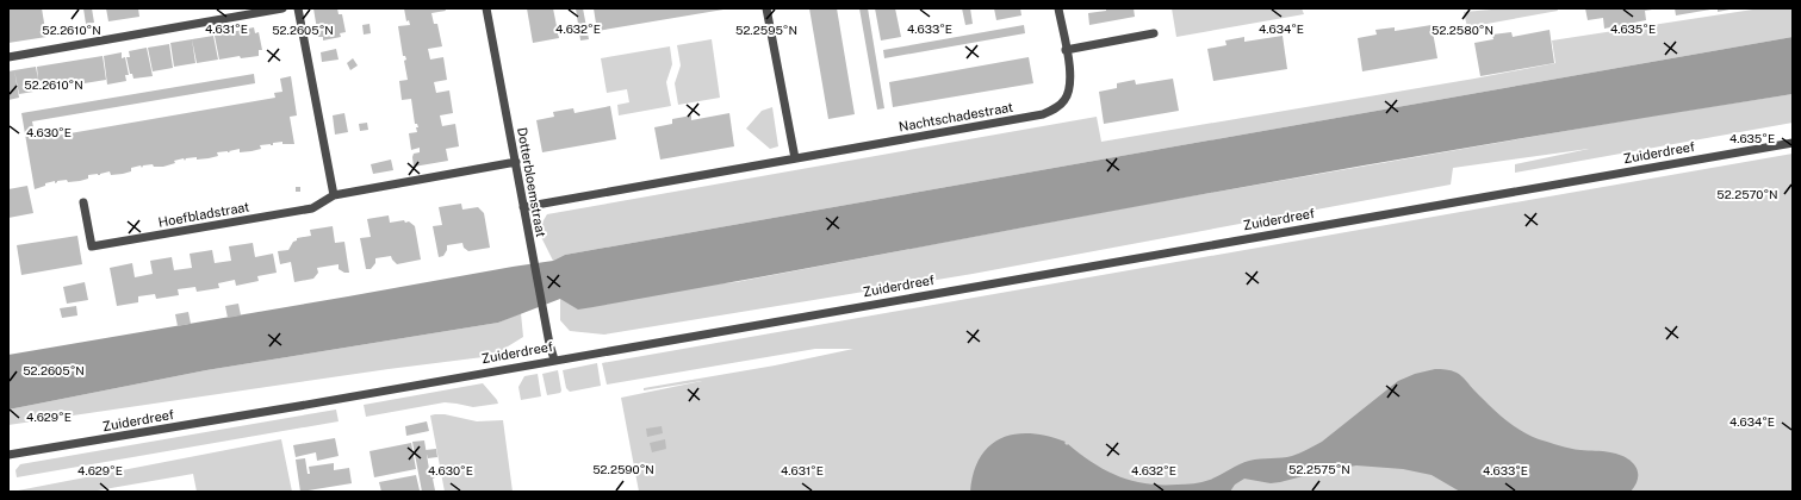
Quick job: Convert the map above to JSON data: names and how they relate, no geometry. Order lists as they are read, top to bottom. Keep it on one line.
{"streets":{"street":["Nachtschadestraat","Zuiderdreef","Dotterbloemstraat","Hoefbladstraat"]},"crossings":[["Nachtschadestraat","Dotterbloemstraat"],["Zuiderdreef","Dotterbloemstraat"],["Dotterbloemstraat","Hoefbladstraat"]],"coordinates":["4.631°E","4.632°E","4.633°E","4.634°E","4.635°E","52.2610°N","52.2605°N","52.2595°N","52.2580°N","4.630°E","52.2570°N","4.629°E","52.2590°N","52.2575°N"]}
